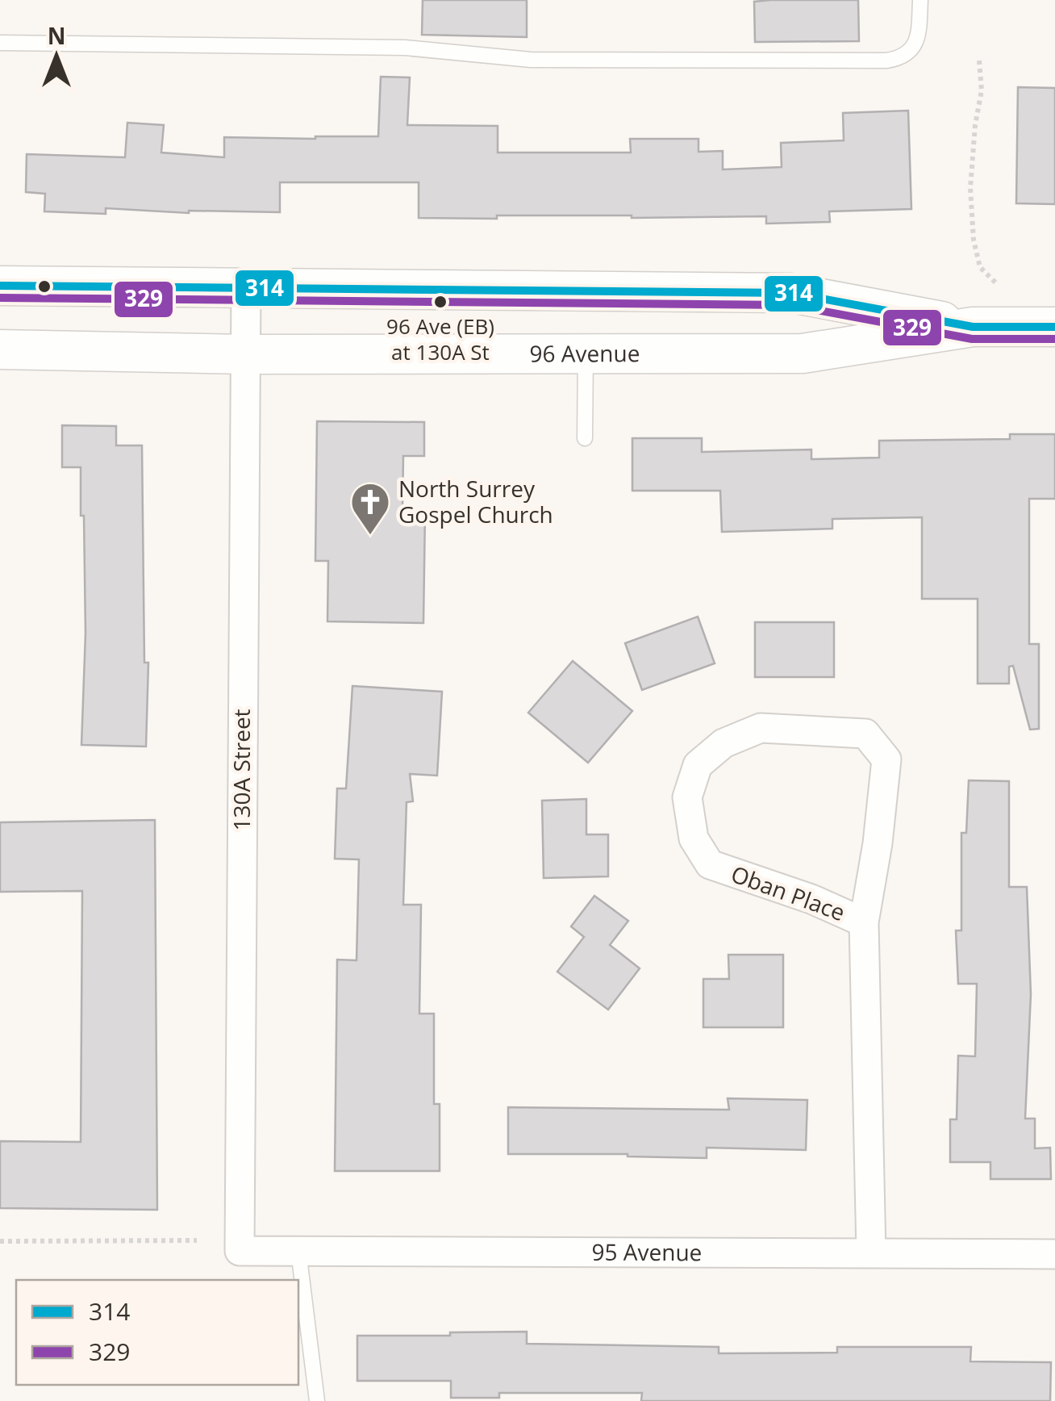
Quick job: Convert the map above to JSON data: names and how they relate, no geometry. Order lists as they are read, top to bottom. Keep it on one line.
{"streets":{"main road":["96 Avenue"],"street":["130A Street","Oban Place","95 Avenue"]},"crossings":[["96 Avenue","130A Street"],["130A Street","95 Avenue"],["Oban Place","95 Avenue"]],"places":{"other":["96 Ave (EB) at 130A St"],"church":["North Surrey Gospel Church"]},"lines":["transit line 314","transit line 329"],"legend":["314","329"],"north":"top"}
